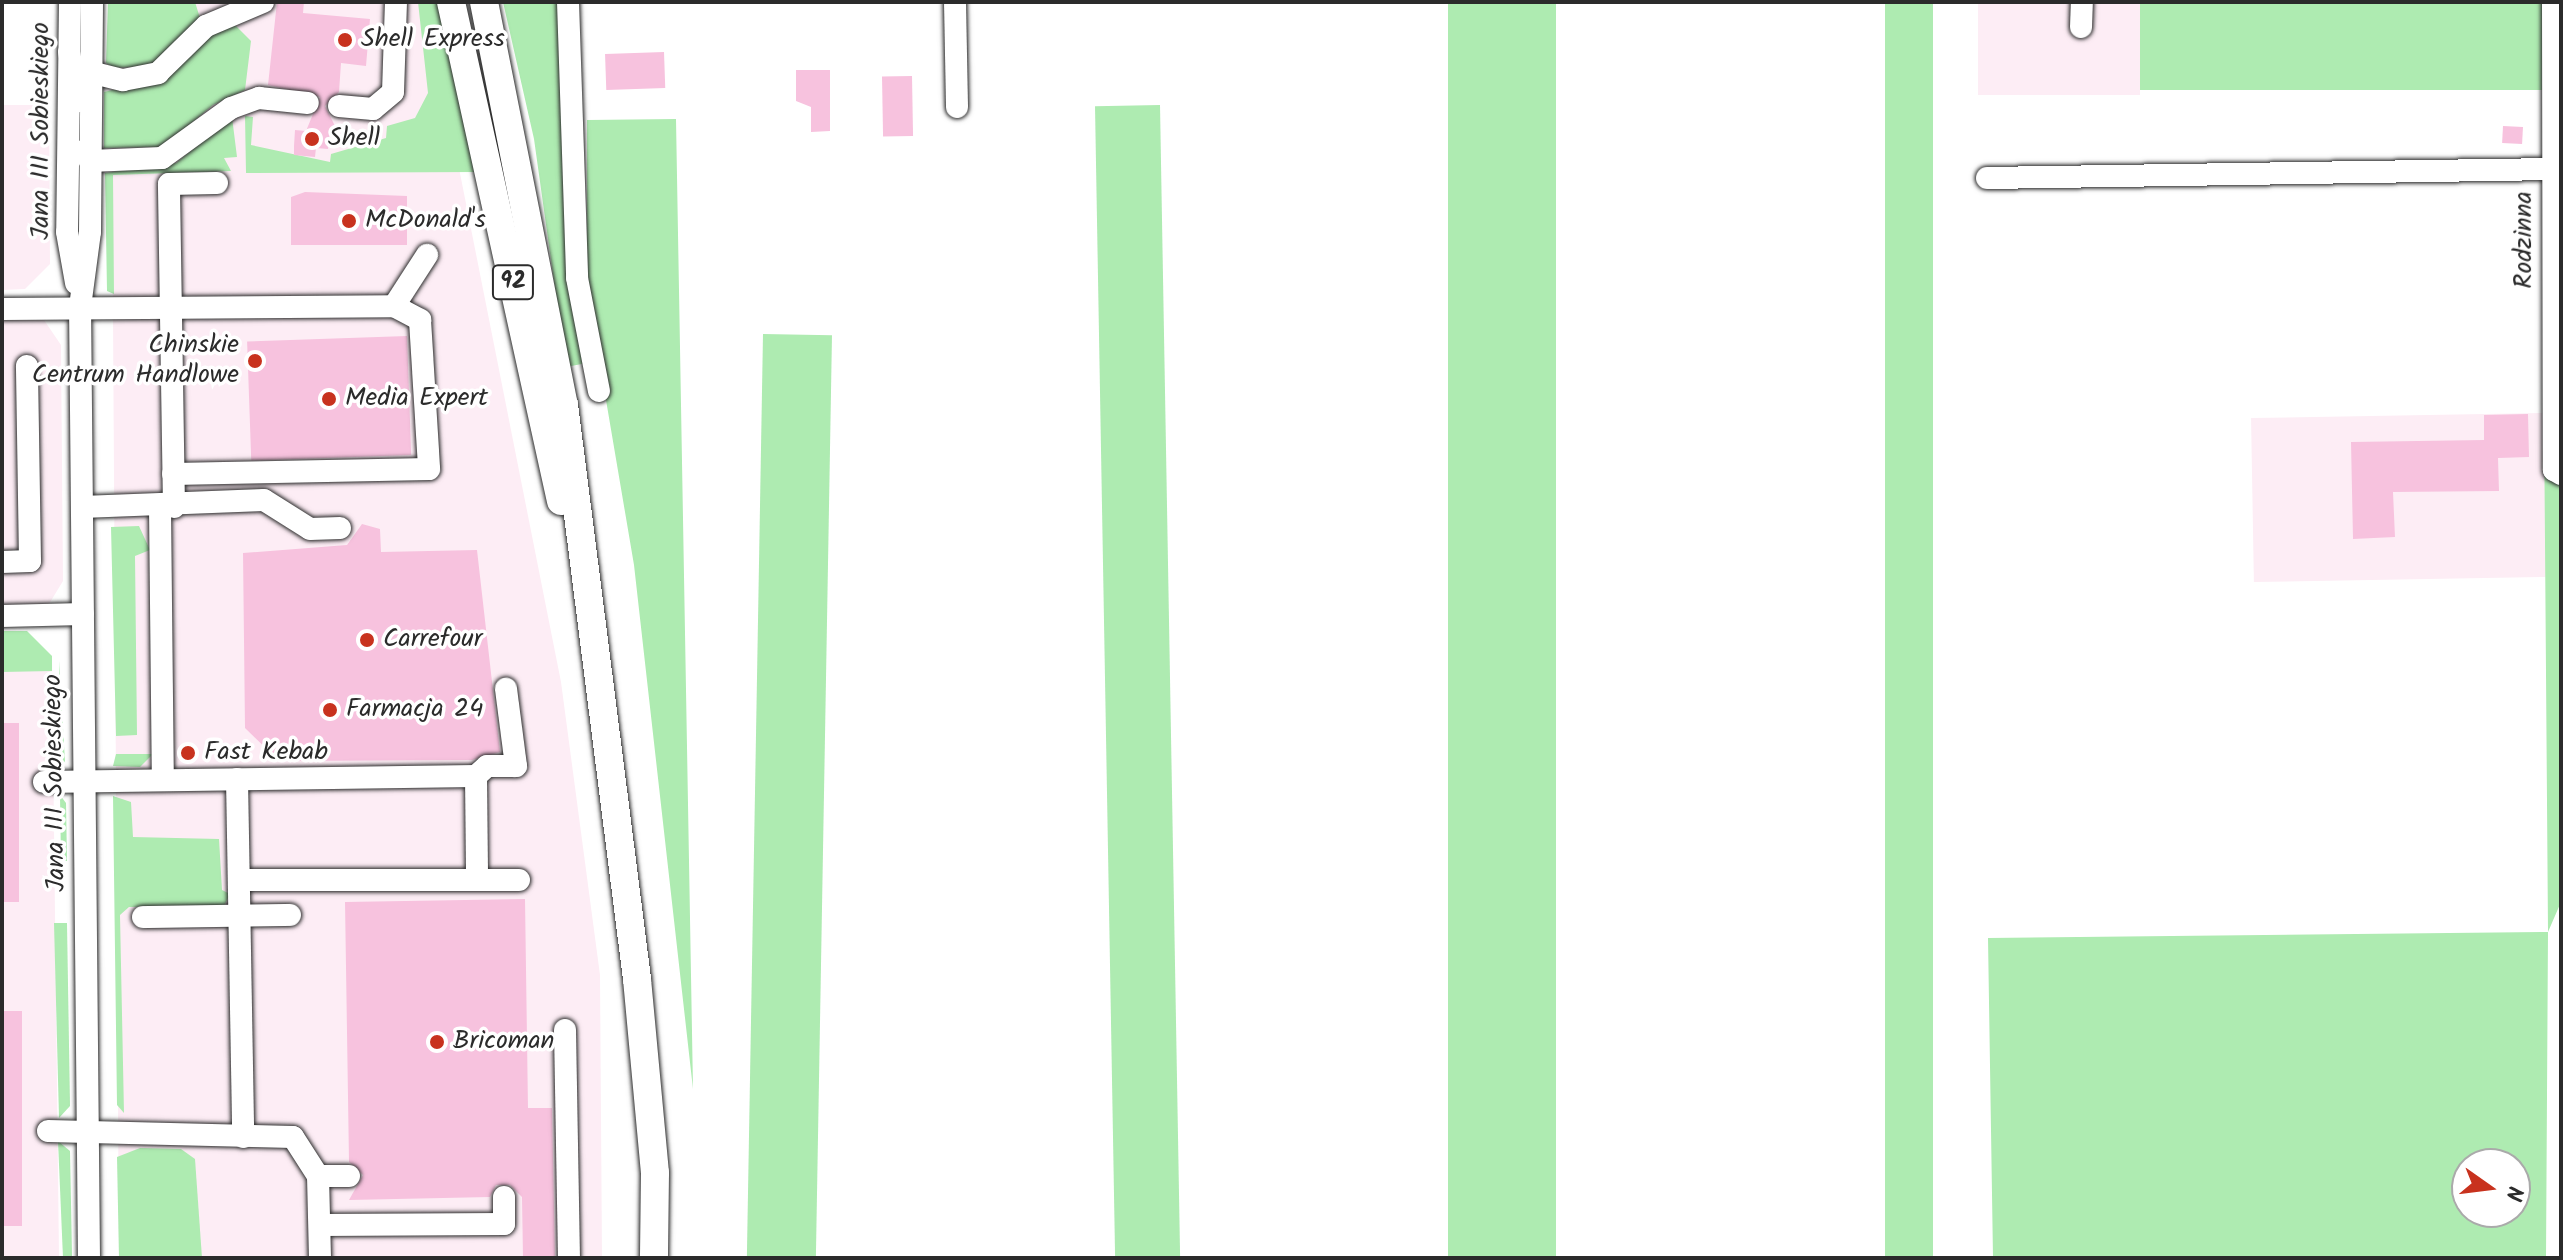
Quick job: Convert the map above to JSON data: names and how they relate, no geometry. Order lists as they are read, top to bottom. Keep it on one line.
{"streets":{"main road":["92"],"street":["Jana III Sobieskiego","Rodzinna"]},"places":["Shell Express","Shell","McDonald's","Chinskie Centrum Handlowe","Media Expert","Carrefour","Farmacja 24","Fast Kebab","Bricoman"],"north":"right"}
